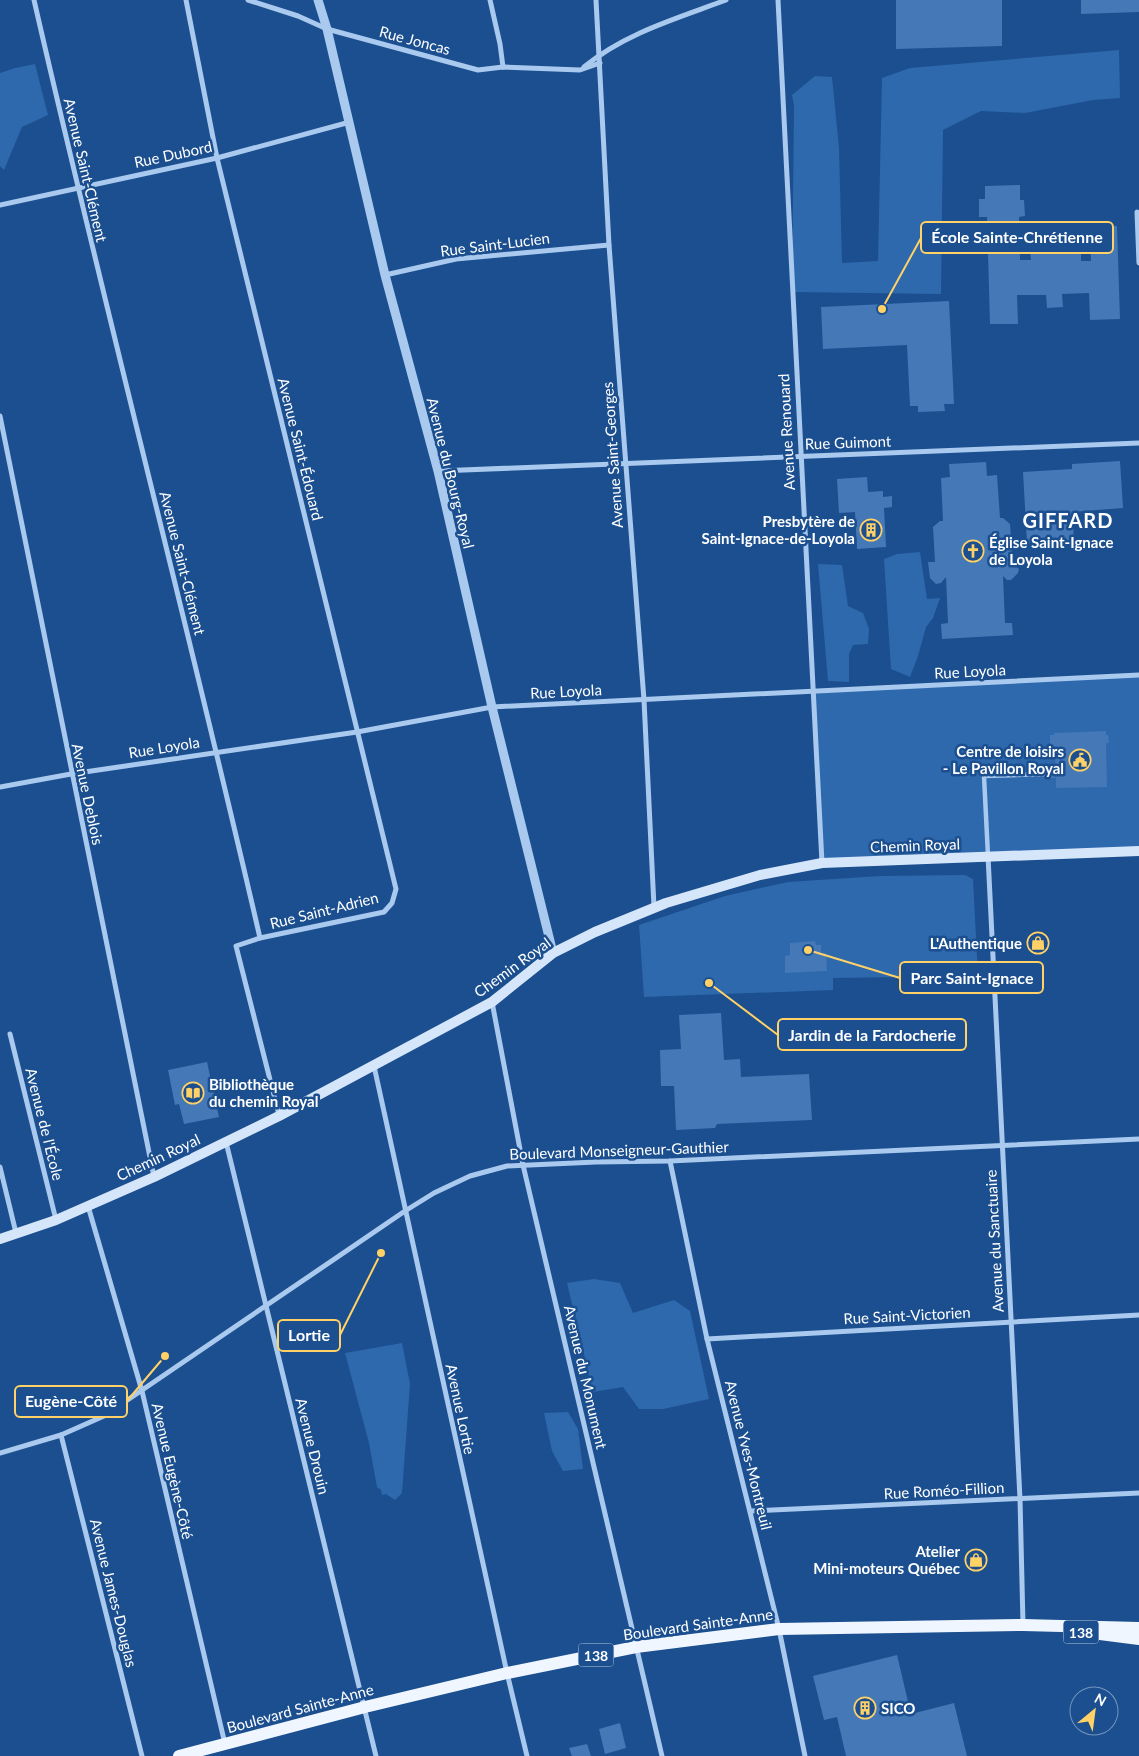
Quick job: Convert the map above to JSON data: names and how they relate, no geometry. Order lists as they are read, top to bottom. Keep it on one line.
{"streets":{"main road":["Chemin Royal","Boulevard Sainte-Anne","138"],"street":["Rue Joncas","Rue Dubord","Avenue Saint-Clément","Rue Saint-Lucien","Avenue Renouard","Rue Guimont","Avenue Saint-Édouard","Avenue Saint-Georges","Avenue du Bourg-Royal","Rue Loyola","Avenue Deblois","Rue Saint-Adrien","Avenue de l'École","Boulevard Monseigneur-Gauthier","Avenue du Sanctuaire","Rue Saint-Victorien","Avenue du Monument","Avenue Lortie","Avenue Drouin","Avenue Yves-Montreuil","Avenue Eugène-Côté","Rue Roméo-Fillion","Avenue James-Douglas"]},"crossings":[["Rue Joncas","Avenue Saint-Georges"],["Rue Joncas","Avenue du Bourg-Royal"],["Rue Dubord","Avenue Saint-Clément"],["Rue Dubord","Avenue Saint-Édouard"],["Rue Dubord","Avenue du Bourg-Royal"],["Avenue Saint-Clément","Rue Loyola"],["Avenue Saint-Clément","Rue Saint-Adrien"],["Rue Saint-Lucien","Avenue Saint-Georges"],["Rue Saint-Lucien","Avenue du Bourg-Royal"],["Avenue Renouard","Rue Guimont"],["Avenue Renouard","Rue Loyola"],["Avenue Renouard","Chemin Royal"],["Rue Guimont","Avenue Saint-Georges"],["Rue Guimont","Avenue du Bourg-Royal"],["Avenue Saint-Édouard","Rue Loyola"],["Avenue Saint-Édouard","Rue Saint-Adrien"],["Avenue Saint-Georges","Rue Loyola"],["Avenue Saint-Georges","Chemin Royal"],["Avenue du Bourg-Royal","Rue Loyola"],["Avenue du Bourg-Royal","Chemin Royal"],["Rue Loyola","Avenue Deblois"],["Avenue Deblois","Chemin Royal"],["Chemin Royal","Avenue de l'École"],["Chemin Royal","Avenue du Sanctuaire"],["Chemin Royal","Avenue du Monument"],["Chemin Royal","Avenue Lortie"],["Chemin Royal","Avenue Drouin"],["Chemin Royal","Avenue Eugène-Côté"],["Boulevard Monseigneur-Gauthier","Avenue du Sanctuaire"],["Boulevard Monseigneur-Gauthier","Avenue du Monument"],["Boulevard Monseigneur-Gauthier","Avenue Lortie"],["Boulevard Monseigneur-Gauthier","Avenue Drouin"],["Boulevard Monseigneur-Gauthier","Avenue Yves-Montreuil"],["Boulevard Monseigneur-Gauthier","Avenue Eugène-Côté"],["Boulevard Monseigneur-Gauthier","Avenue James-Douglas"],["Avenue du Sanctuaire","Rue Saint-Victorien"],["Avenue du Sanctuaire","Rue Roméo-Fillion"],["Avenue du Sanctuaire","Boulevard Sainte-Anne"],["Rue Saint-Victorien","Avenue Yves-Montreuil"],["Avenue du Monument","Boulevard Sainte-Anne"],["Avenue Lortie","Boulevard Sainte-Anne"],["Avenue Drouin","Boulevard Sainte-Anne"],["Avenue Yves-Montreuil","Rue Roméo-Fillion"],["Avenue Yves-Montreuil","Boulevard Sainte-Anne"],["Avenue Eugène-Côté","Boulevard Sainte-Anne"]],"districts":["GIFFARD"],"places":{"other":["École Sainte-Chrétienne","Parc Saint-Ignace","Jardin de la Fardocherie","Lortie","Eugène-Côté"],"building":["Presbytère de Saint-Ignace-de-Loyola","SICO"],"church":["Église Saint-Ignace de Loyola"],"public building":["Centre de loisirs - Le Pavillon Royal"],"shop":["L'Authentique","Atelier Mini-moteurs Québec"],"library":["Bibliothèque du chemin Royal"]},"north":"top right"}
